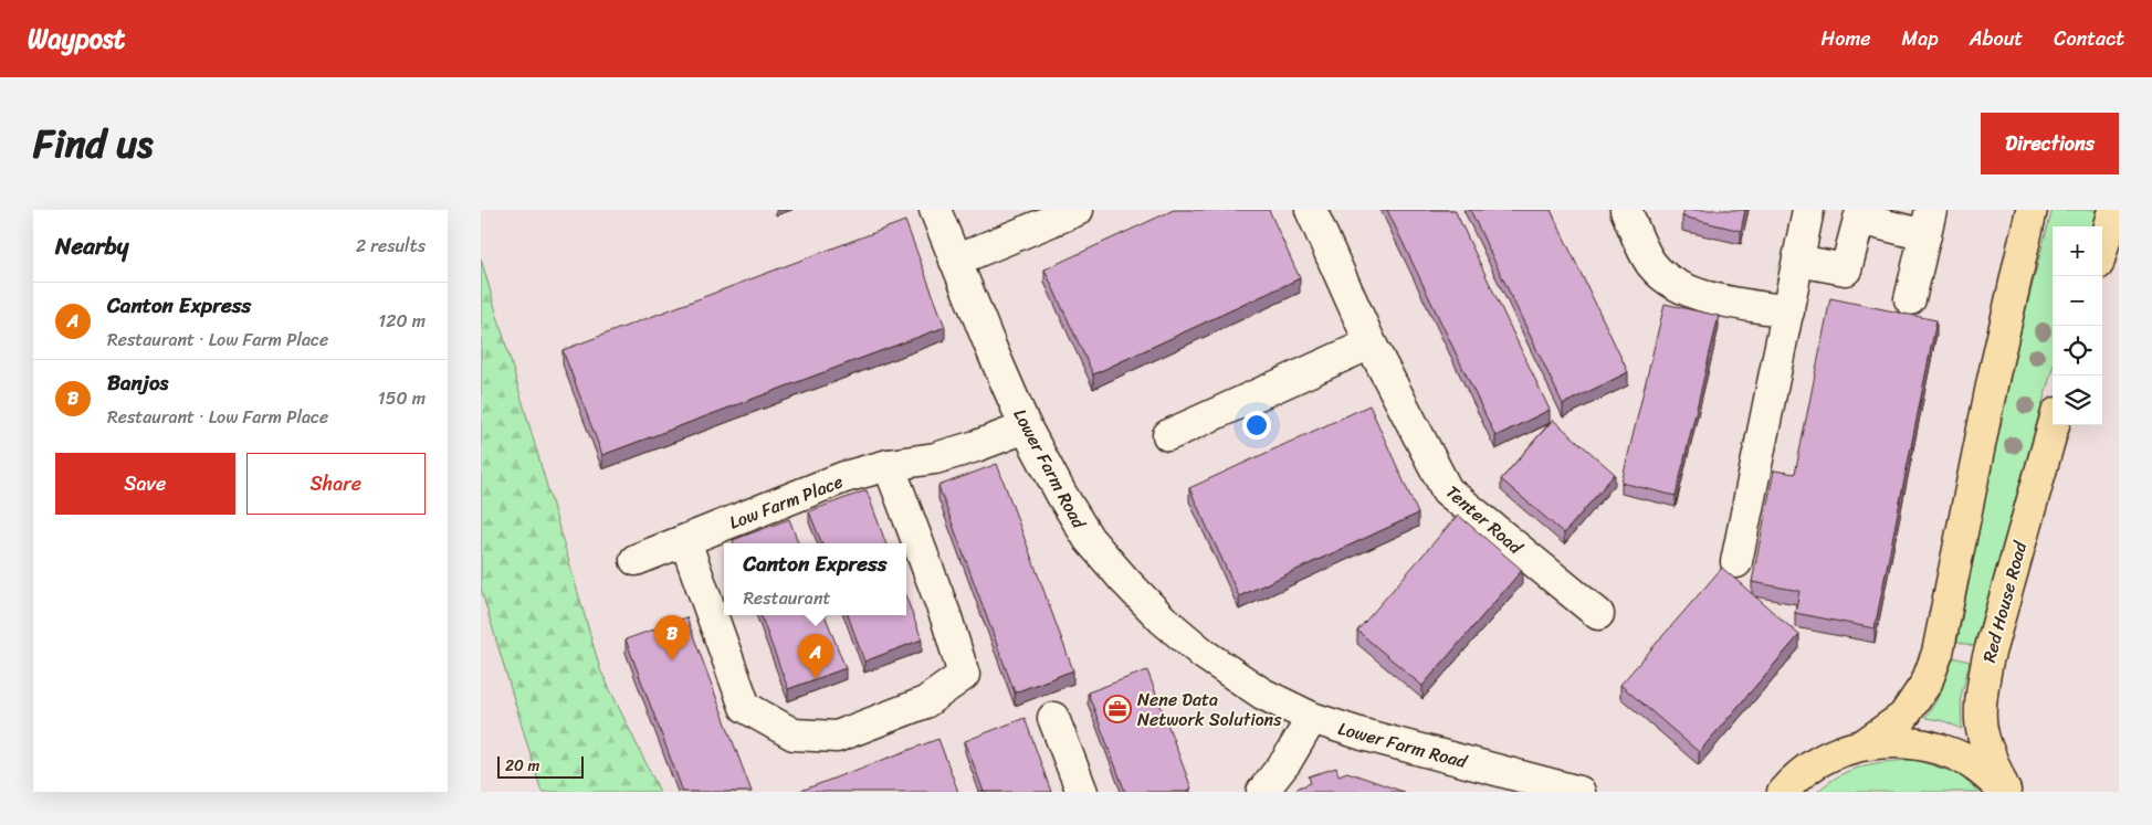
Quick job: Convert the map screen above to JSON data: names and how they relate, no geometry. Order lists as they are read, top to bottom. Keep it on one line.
{"streets":{"main road":["Red House Road"],"street":["Lower Farm Road","Low Farm Place","Tenter Road"]},"crossings":[["Lower Farm Road","Low Farm Place"]],"places":{"office":["Nene Data Network Solutions"]},"scale_bar":"20 m","page":{"header":"Waypost","nav":["Home","Map","About","Contact"],"title":"Find us","buttons":["Directions",["Save","Share"]],"heading":["Nearby","2 results"],"map_buttons":["+","−"],"list":[{"mark":"A","name":"Canton Express","note":"Restaurant · Low Farm Place","value":"120 m"},{"mark":"B","name":"Banjos","note":"Restaurant · Low Farm Place","value":"150 m"}],"popup":["Canton Express","Restaurant"],"pins":["B","A"],"scale":"20 m"}}
